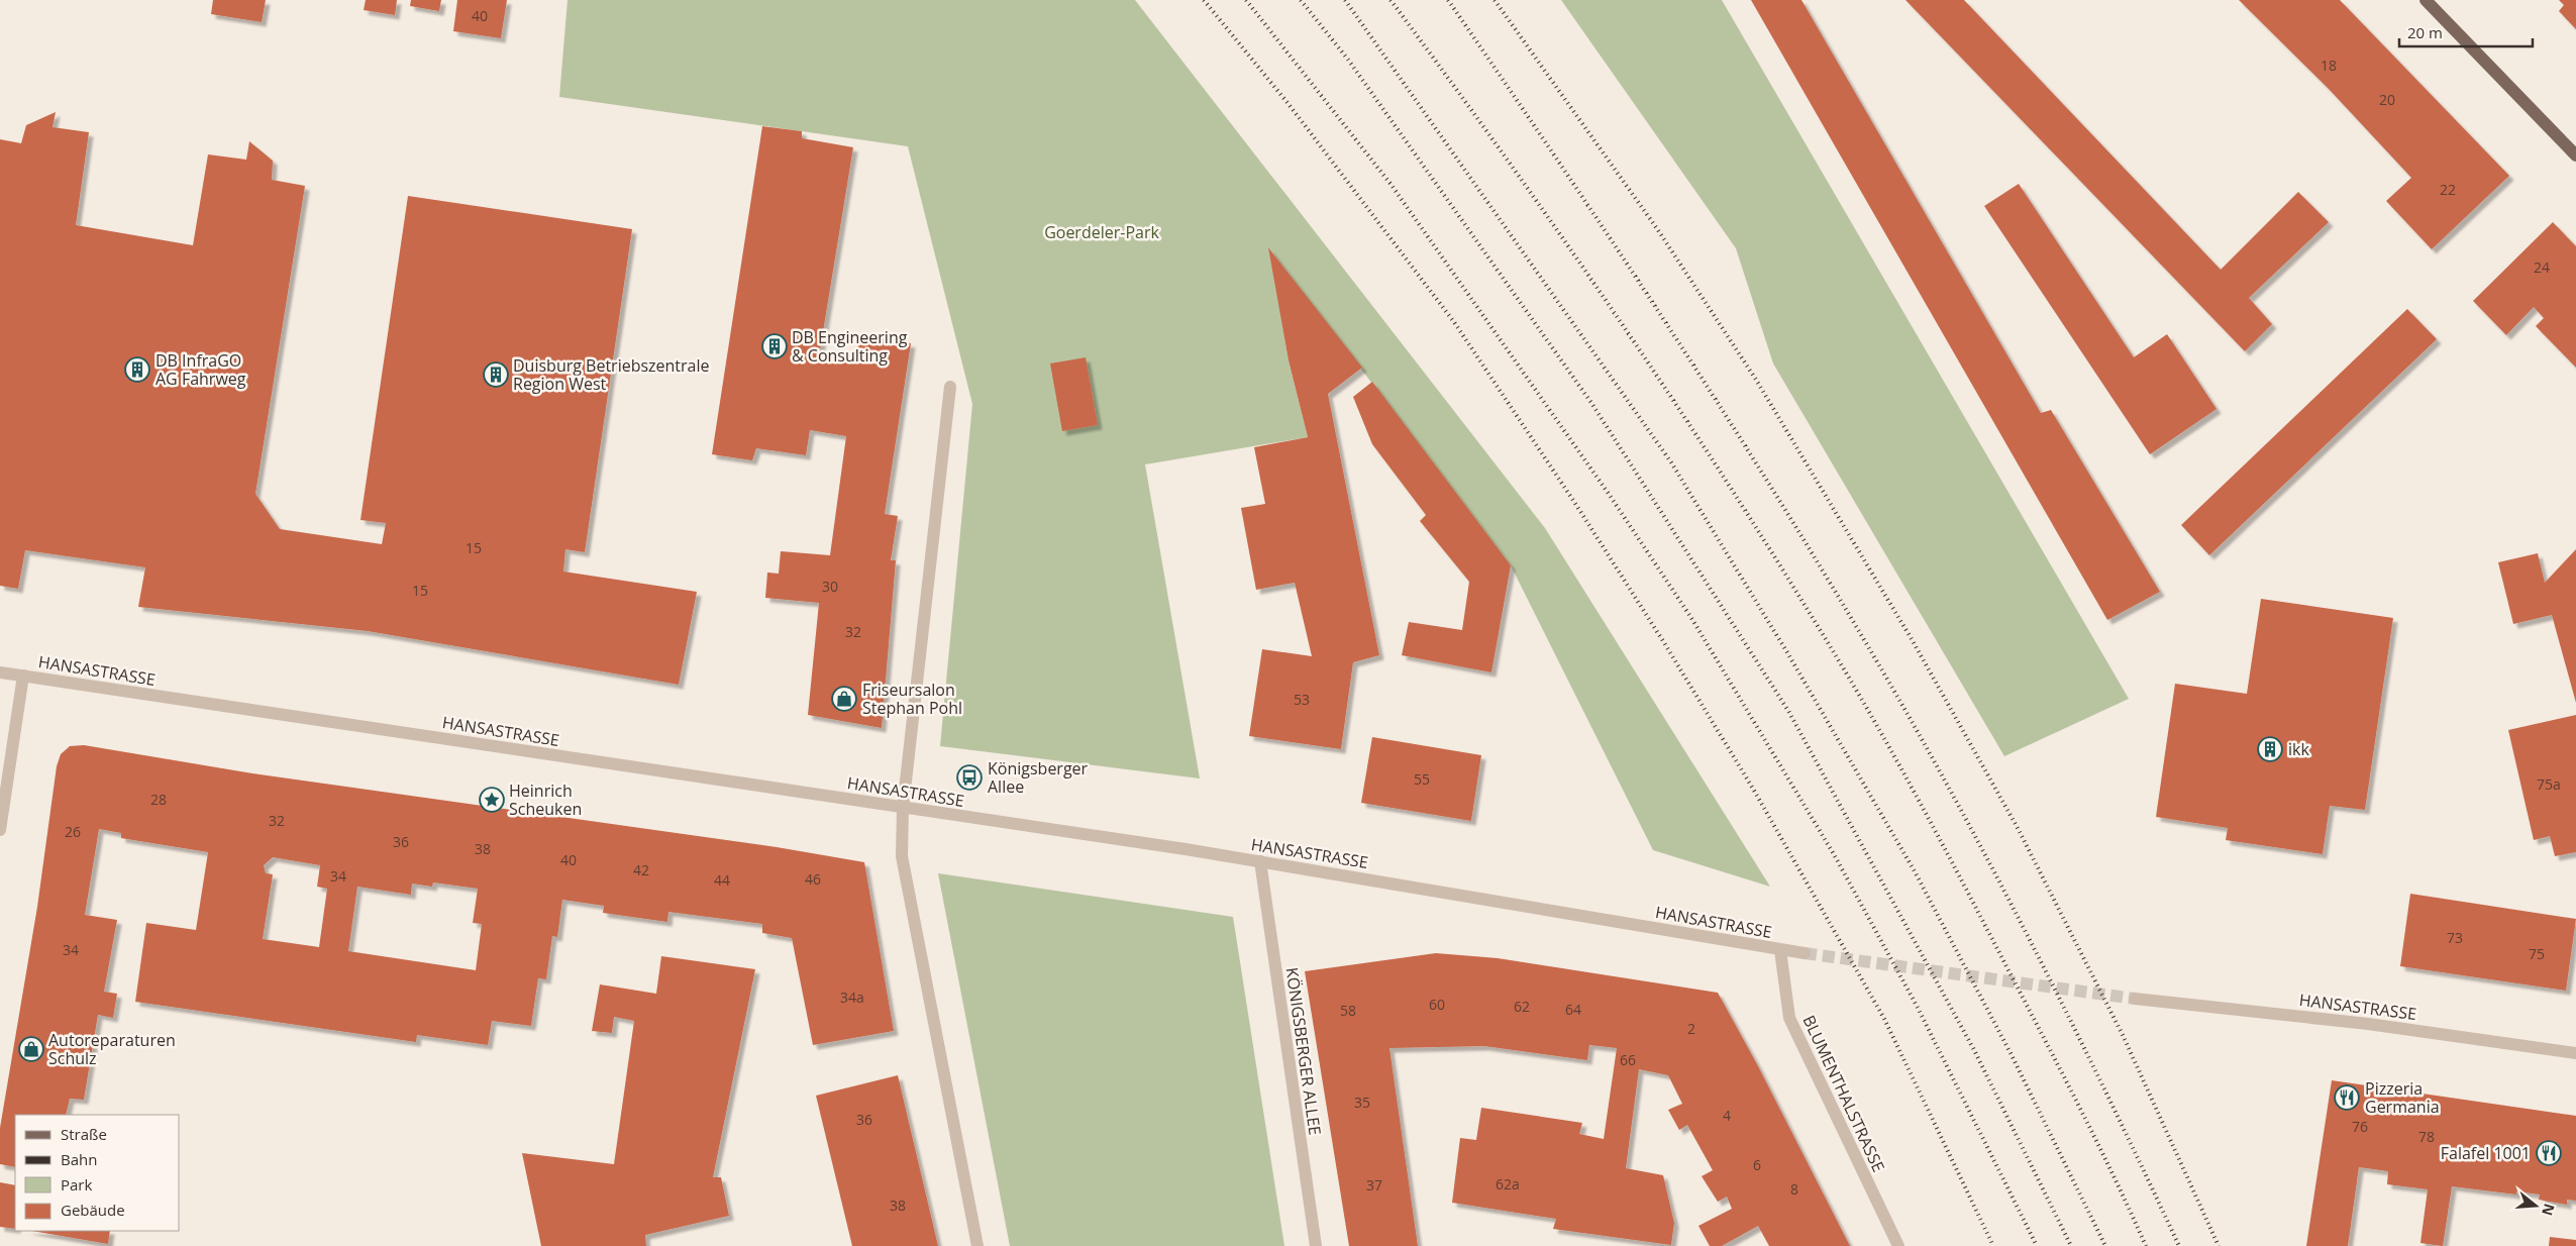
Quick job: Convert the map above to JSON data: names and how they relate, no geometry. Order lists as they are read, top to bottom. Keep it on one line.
{"streets":{"street":["HANSASTRASSE","KÖNIGSBERGER ALLEE","BLUMENTHALSTRASSE"]},"crossings":[["HANSASTRASSE","KÖNIGSBERGER ALLEE"],["HANSASTRASSE","BLUMENTHALSTRASSE"]],"parks":["Goerdeler-Park"],"places":{"building":["DB Engineering & Consulting","DB InfraGO AG Fahrweg","Duisburg Betriebszentrale Region West","ikk"],"shop":["Friseursalon Stephan Pohl","Autoreparaturen Schulz"],"bus stop":["Königsberger Allee"],"place":["Heinrich Scheuken"],"restaurant":["Pizzeria Germania","Falafel 1001"]},"house_numbers":["40","18","20","22","24","15","30","15","32","53","55","75a","28","32","26","36","38","40","42","34","46","44","73","34","75","34a","60","62","64","58","2","66","35","4","36","76","78","6","62a","37","8","38"],"legend":["Straße","Bahn","Park","Gebäude"],"scale_bar":"20 m","north":"right"}
